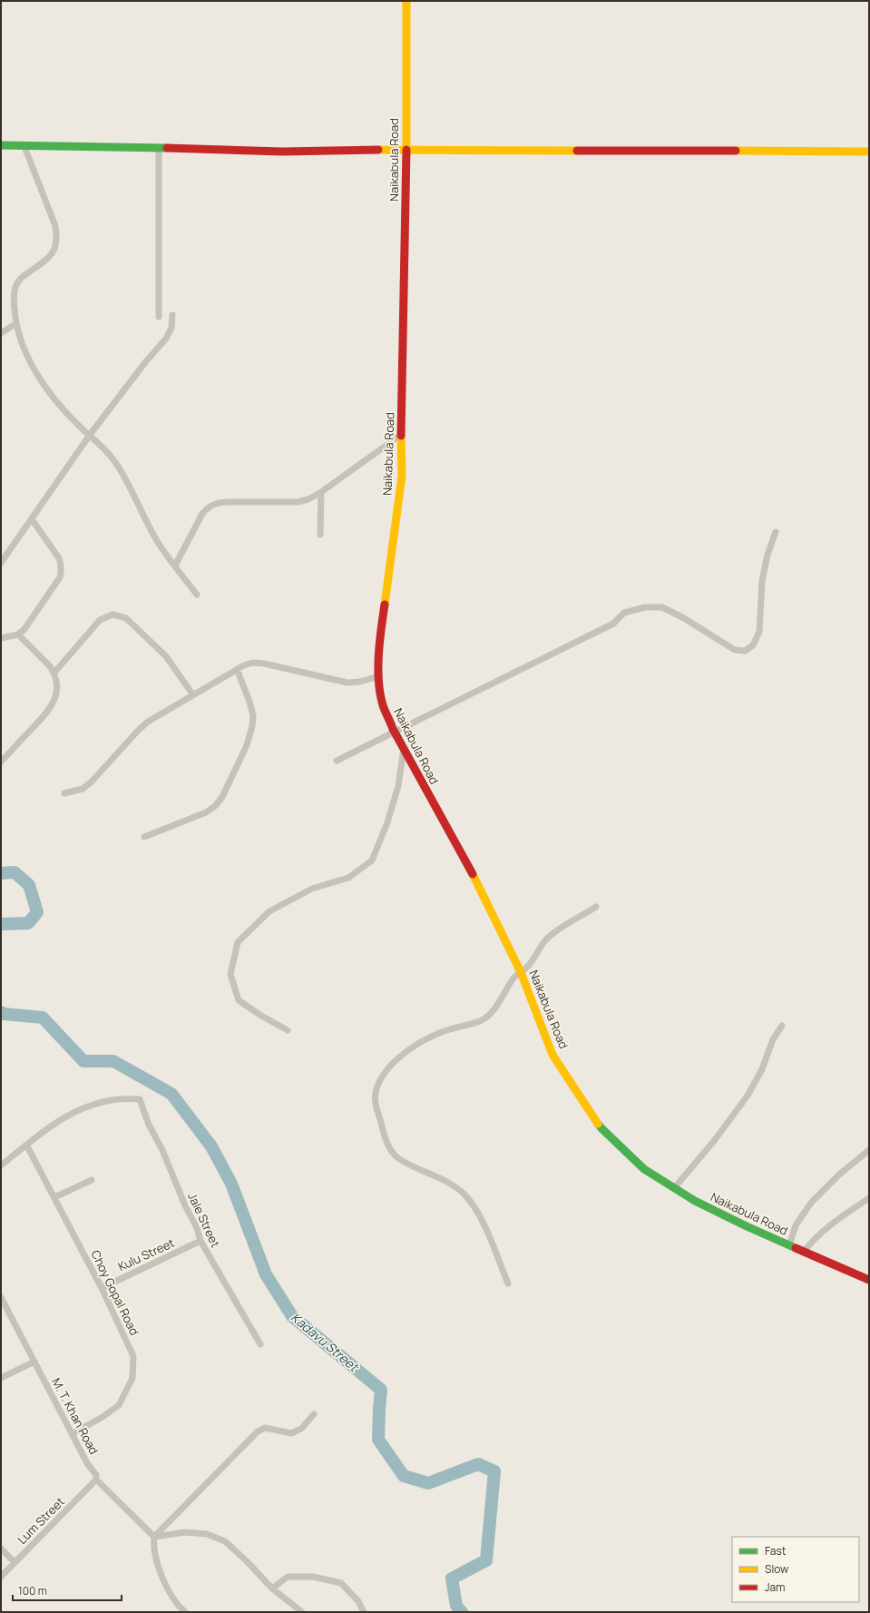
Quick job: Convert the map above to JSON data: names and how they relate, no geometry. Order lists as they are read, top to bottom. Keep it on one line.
{"streets":{"street":["Naikabula Road","Jale Street","Kulu Street","Choy Gopal Road","M. T. Khan Road","Lum Street"]},"crossings":[["Jale Street","Kulu Street"],["Jale Street","Choy Gopal Road"],["Kulu Street","Choy Gopal Road"],["Choy Gopal Road","M. T. Khan Road"],["M. T. Khan Road","Lum Street"]],"water":["Kadavu Street"],"legend":["Fast","Slow","Jam"],"scale_bar":"100 m"}
